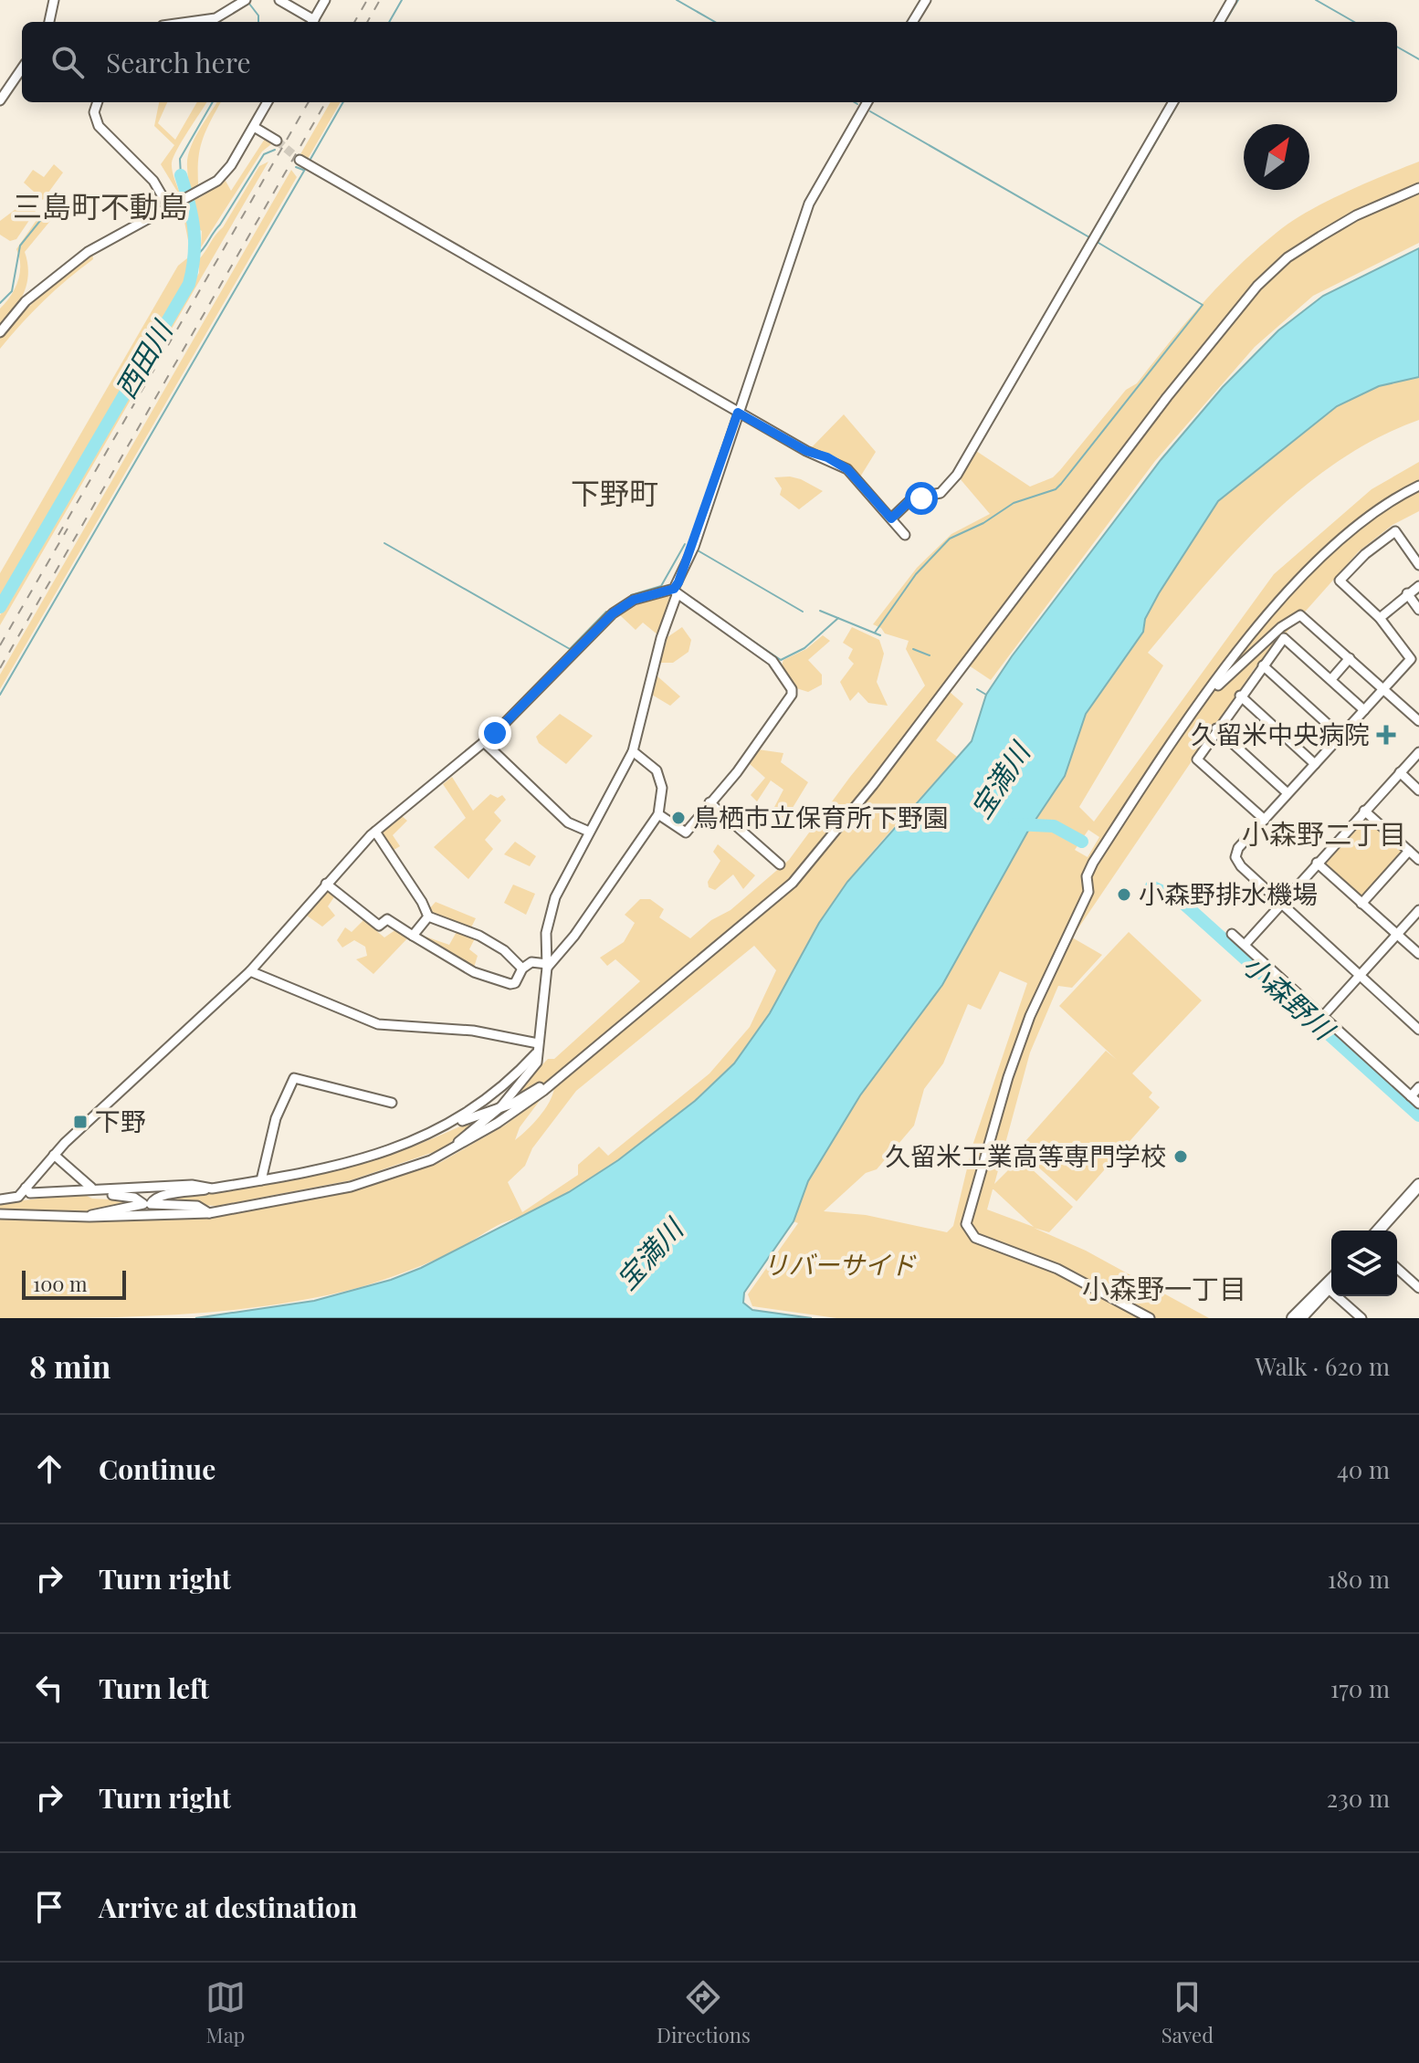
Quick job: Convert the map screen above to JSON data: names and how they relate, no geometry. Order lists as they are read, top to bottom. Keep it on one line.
{"districts":["三島町不動島","下野町","小森野二丁目","小森野一丁目"],"water":["西田川","宝満川","小森野川"],"parks":["リバーサイド"],"places":{"health":["久留米中央病院"],"other":["鳥栖市立保育所下野園","小森野排水機場","久留米工業高等専門学校"],"transit":["下野"]},"scale_bar":"100 m","north":"top right","page":{"search":"Search here","scale":"100 m","heading":["8 min","Walk · 620 m"],"list":[["Continue","40 m"],["Turn right","180 m"],["Turn left","170 m"],["Turn right","230 m"],"Arrive at destination"],"nav":["Map","Directions","Saved"]}}
